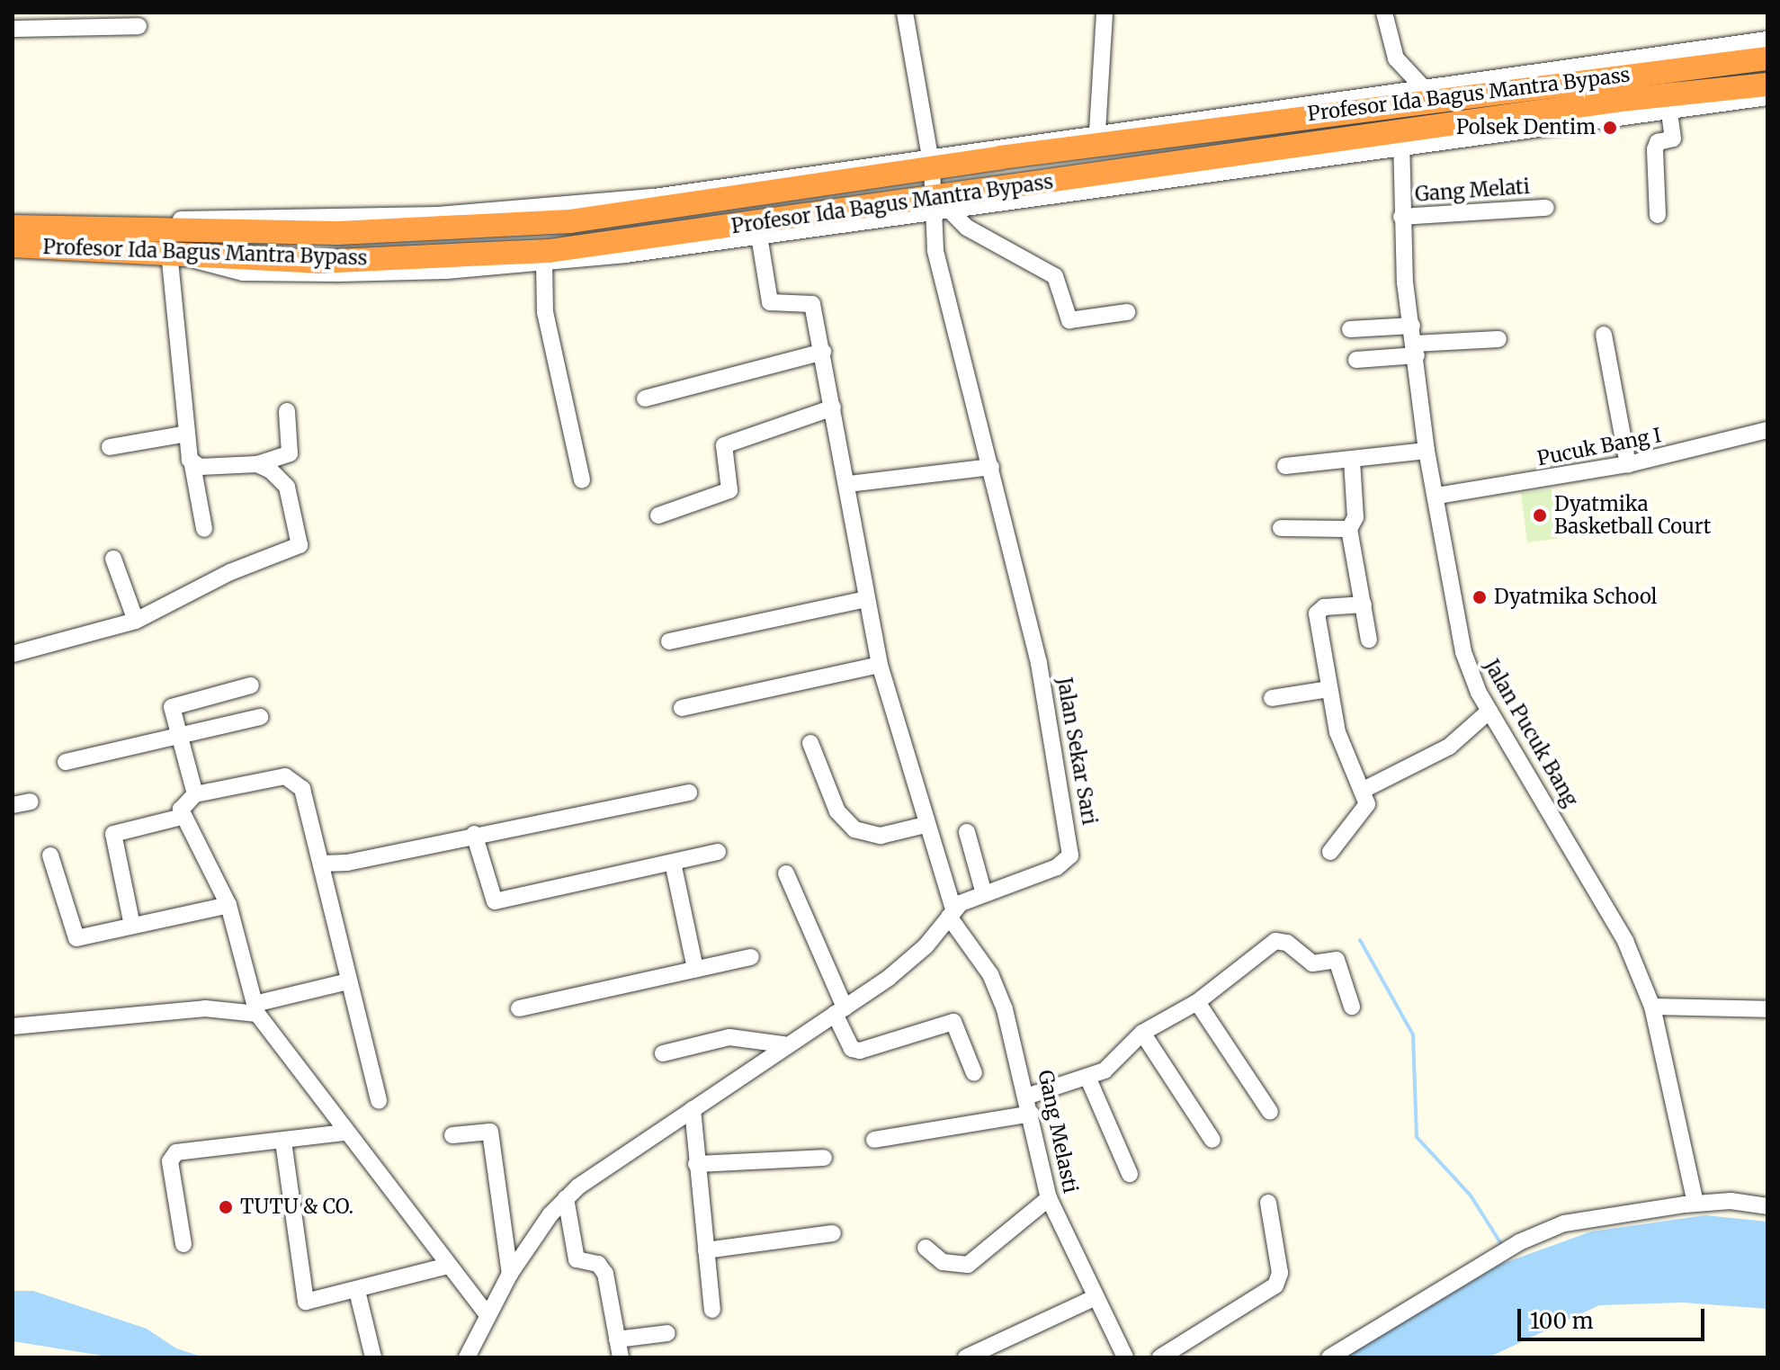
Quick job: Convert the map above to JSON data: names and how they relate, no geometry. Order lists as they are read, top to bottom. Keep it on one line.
{"streets":{"highway":["Profesor Ida Bagus Mantra Bypass"],"street":["Gang Melati","Pucuk Bang I","Jalan Pucuk Bang","Jalan Sekar Sari","Gang Melasti"]},"crossings":[["Profesor Ida Bagus Mantra Bypass","Jalan Pucuk Bang"],["Profesor Ida Bagus Mantra Bypass","Jalan Sekar Sari"],["Gang Melati","Jalan Pucuk Bang"],["Pucuk Bang I","Jalan Pucuk Bang"],["Jalan Sekar Sari","Gang Melasti"]],"places":["Polsek Dentim","Dyatmika Basketball Court","Dyatmika School","TUTU & CO."],"scale_bar":"100 m"}
